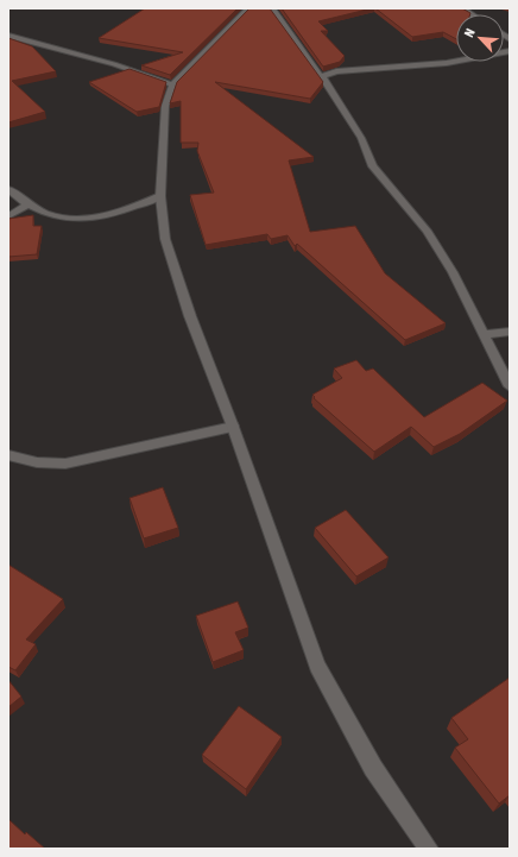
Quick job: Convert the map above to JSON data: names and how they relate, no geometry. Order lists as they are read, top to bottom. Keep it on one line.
{"north":"top left"}
